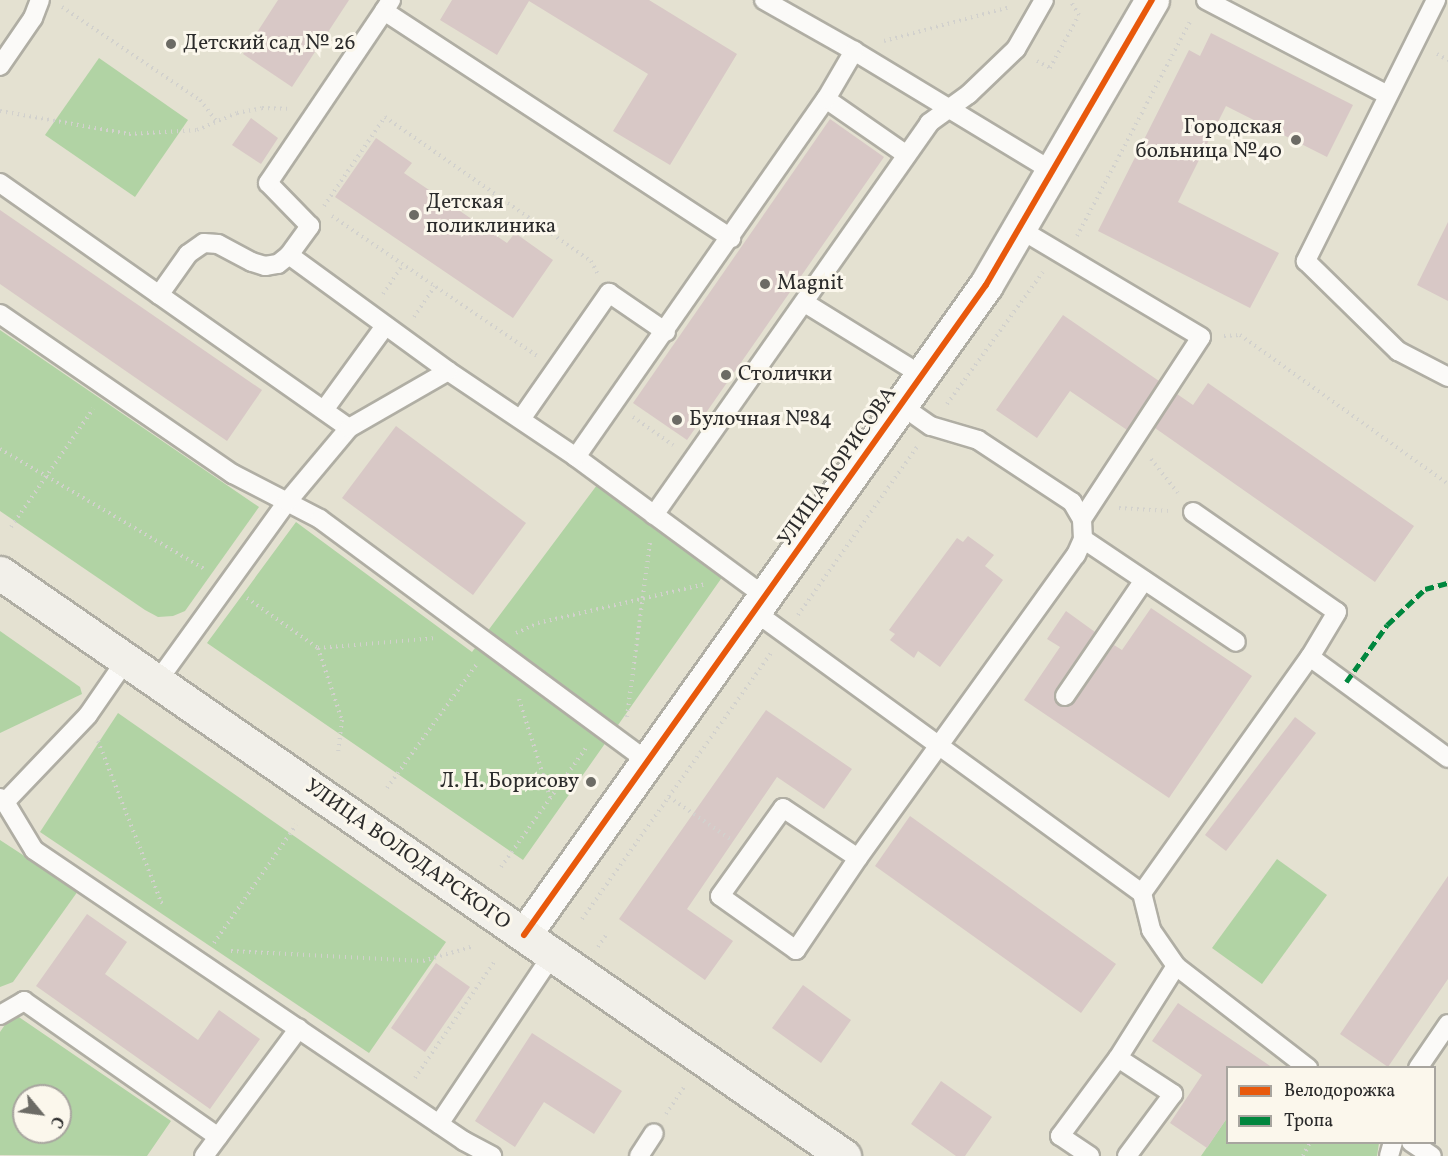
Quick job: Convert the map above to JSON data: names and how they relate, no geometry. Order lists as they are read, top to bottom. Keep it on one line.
{"streets":{"main road":["УЛИЦА ВОЛОДАРСКОГО"],"street":["УЛИЦА БОРИСОВА"]},"crossings":[["УЛИЦА БОРИСОВА","УЛИЦА ВОЛОДАРСКОГО"]],"places":["Детский сад № 26","Городская больница №40","Детская поликлиника","Magnit","Столички","Булочная №84","Л. Н. Борисову"],"legend":["Велодорожка","Тропа"],"north":"bottom right"}
